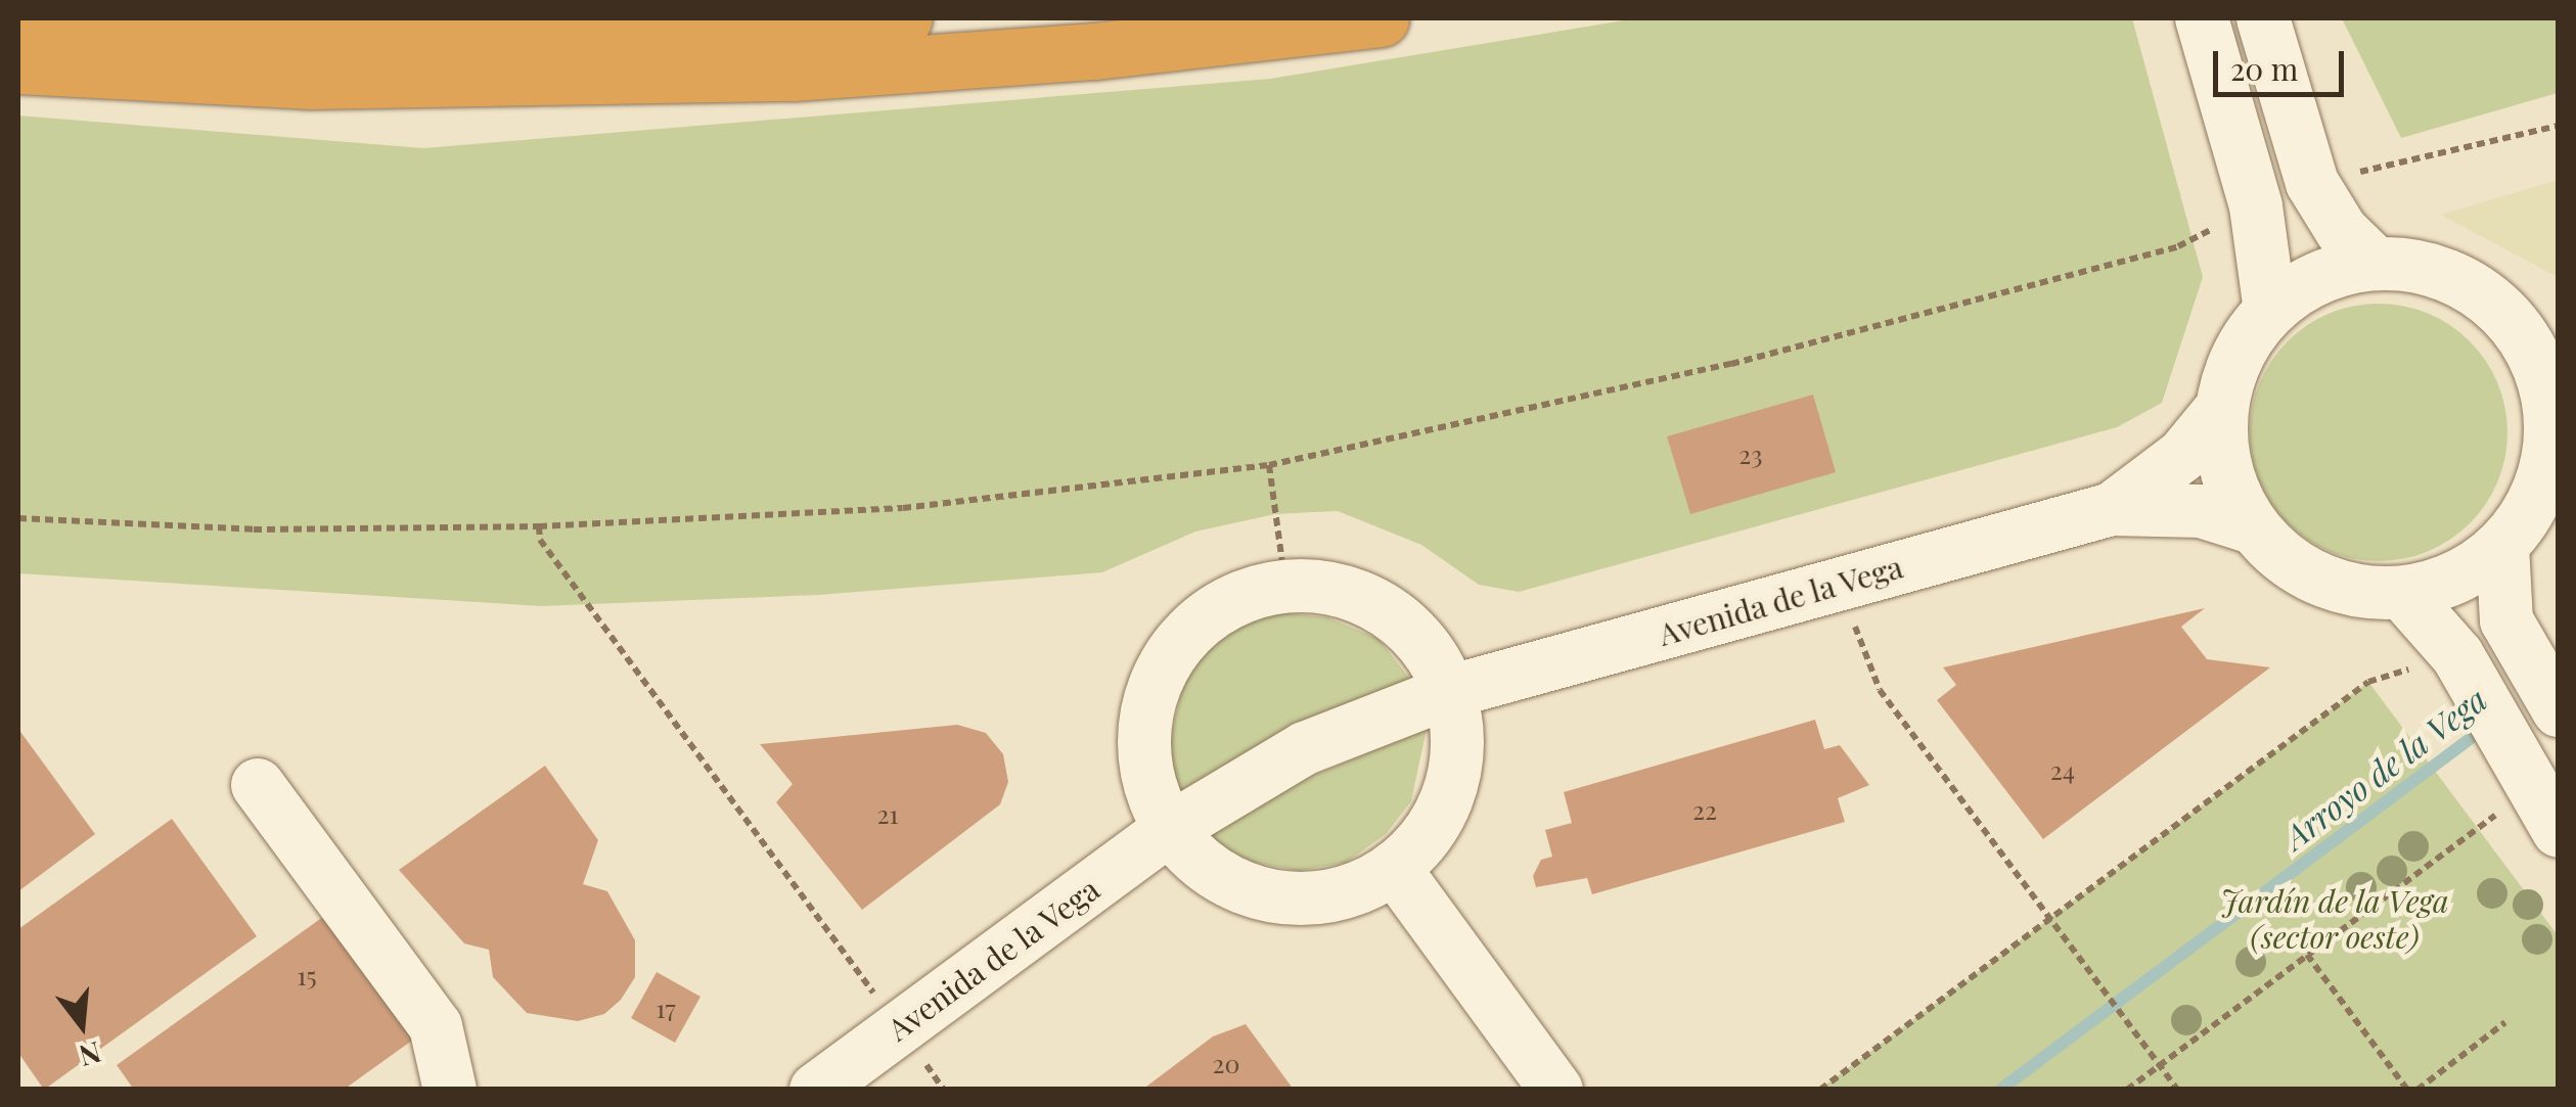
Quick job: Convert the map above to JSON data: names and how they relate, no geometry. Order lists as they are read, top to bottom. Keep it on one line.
{"streets":{"street":["Avenida de la Vega"]},"water":["Arroyo de la Vega"],"parks":["Jardín de la Vega (sector oeste)"],"house_numbers":["23","24","22","21","15","17","20"],"scale_bar":"20 m","north":"bottom"}
